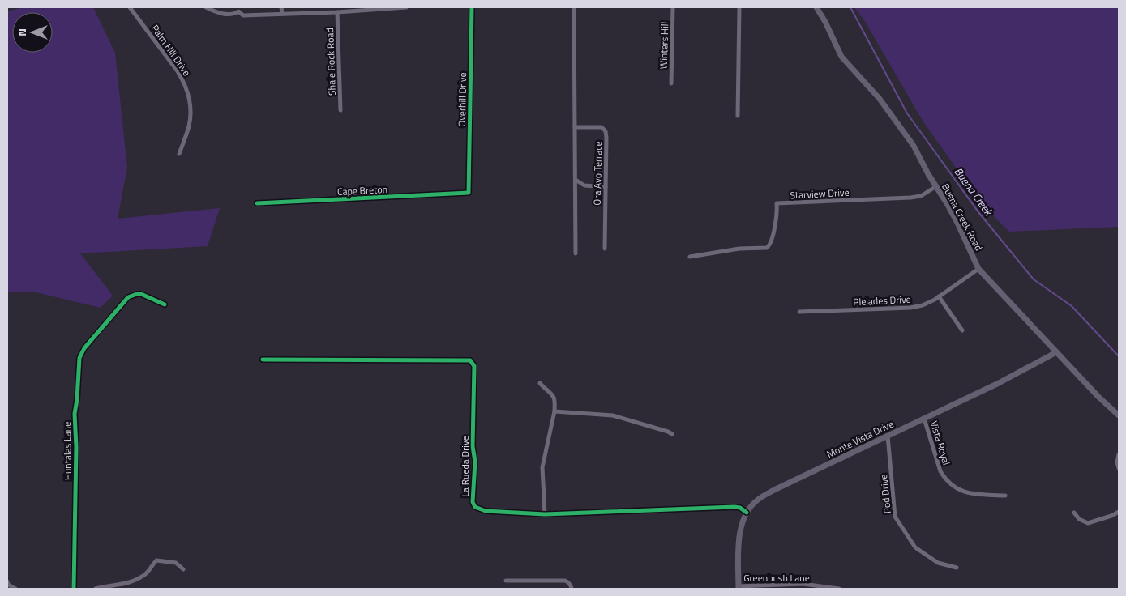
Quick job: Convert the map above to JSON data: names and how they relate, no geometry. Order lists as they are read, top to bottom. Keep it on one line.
{"streets":{"main road":["Buena Creek Road","Monte Vista Drive"],"street":["Winters Hill","Palm Hill Drive","Shale Rock Road","Overhill Drive","Ora Avo Terrace","Cape Breton","Starview Drive","Pleiades Drive","Vista Royal","Huntalas Lane","La Rueda Drive","Pod Drive","Greenbush Lane"]},"crossings":[["Overhill Drive","Cape Breton"],["Starview Drive","Buena Creek Road"],["Buena Creek Road","Pleiades Drive"],["Buena Creek Road","Monte Vista Drive"],["Monte Vista Drive","Vista Royal"],["Monte Vista Drive","La Rueda Drive"],["Monte Vista Drive","Pod Drive"],["Monte Vista Drive","Greenbush Lane"]],"water":["Buena Creek"],"north":"left"}
